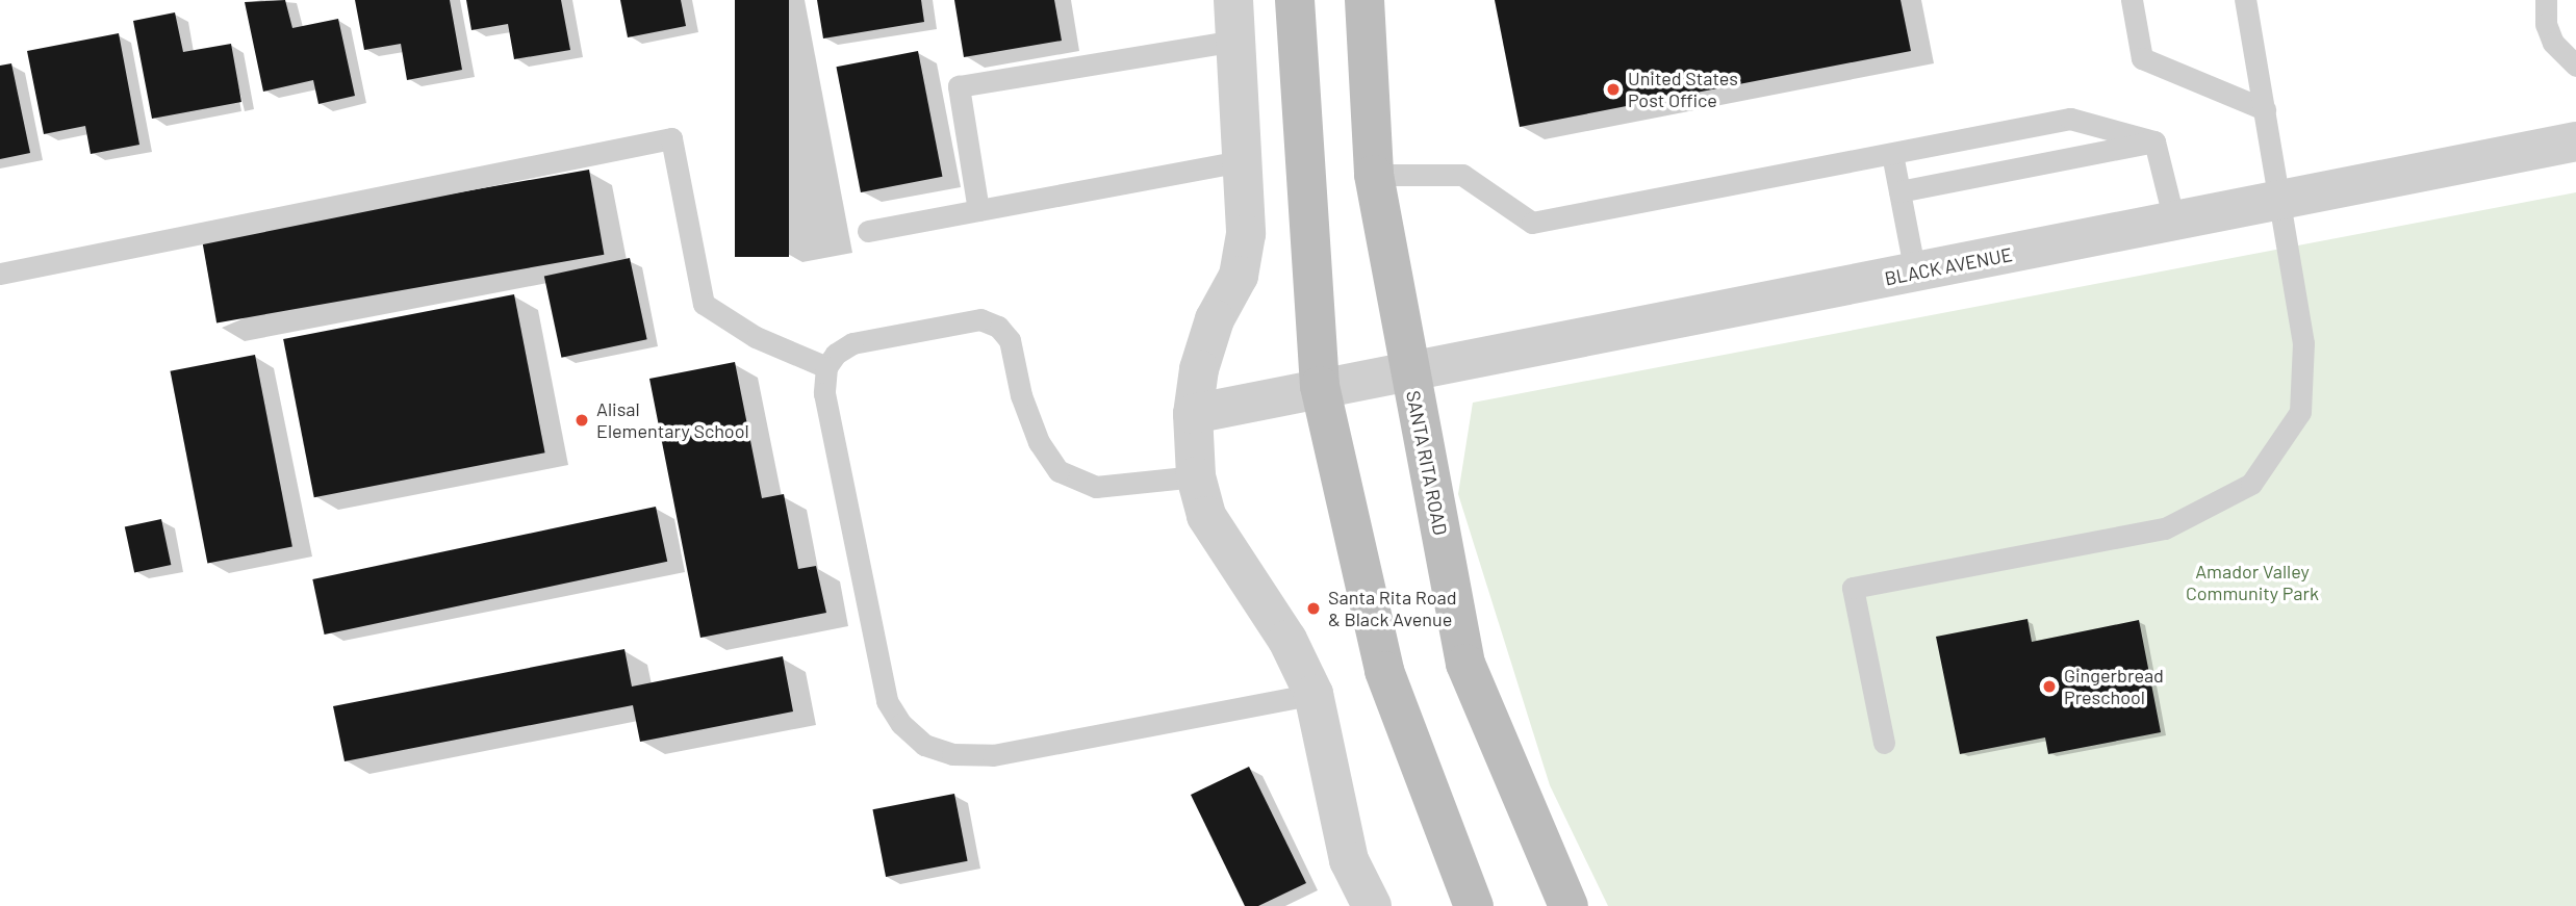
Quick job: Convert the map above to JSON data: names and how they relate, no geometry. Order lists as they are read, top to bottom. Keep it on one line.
{"streets":{"main road":["SANTA RITA ROAD"],"street":["BLACK AVENUE"]},"crossings":[["BLACK AVENUE","SANTA RITA ROAD"]],"parks":["Amador Valley Community Park"],"places":["United States Post Office","Alisal Elementary School","Santa Rita Road & Black Avenue","Gingerbread Preschool"]}
